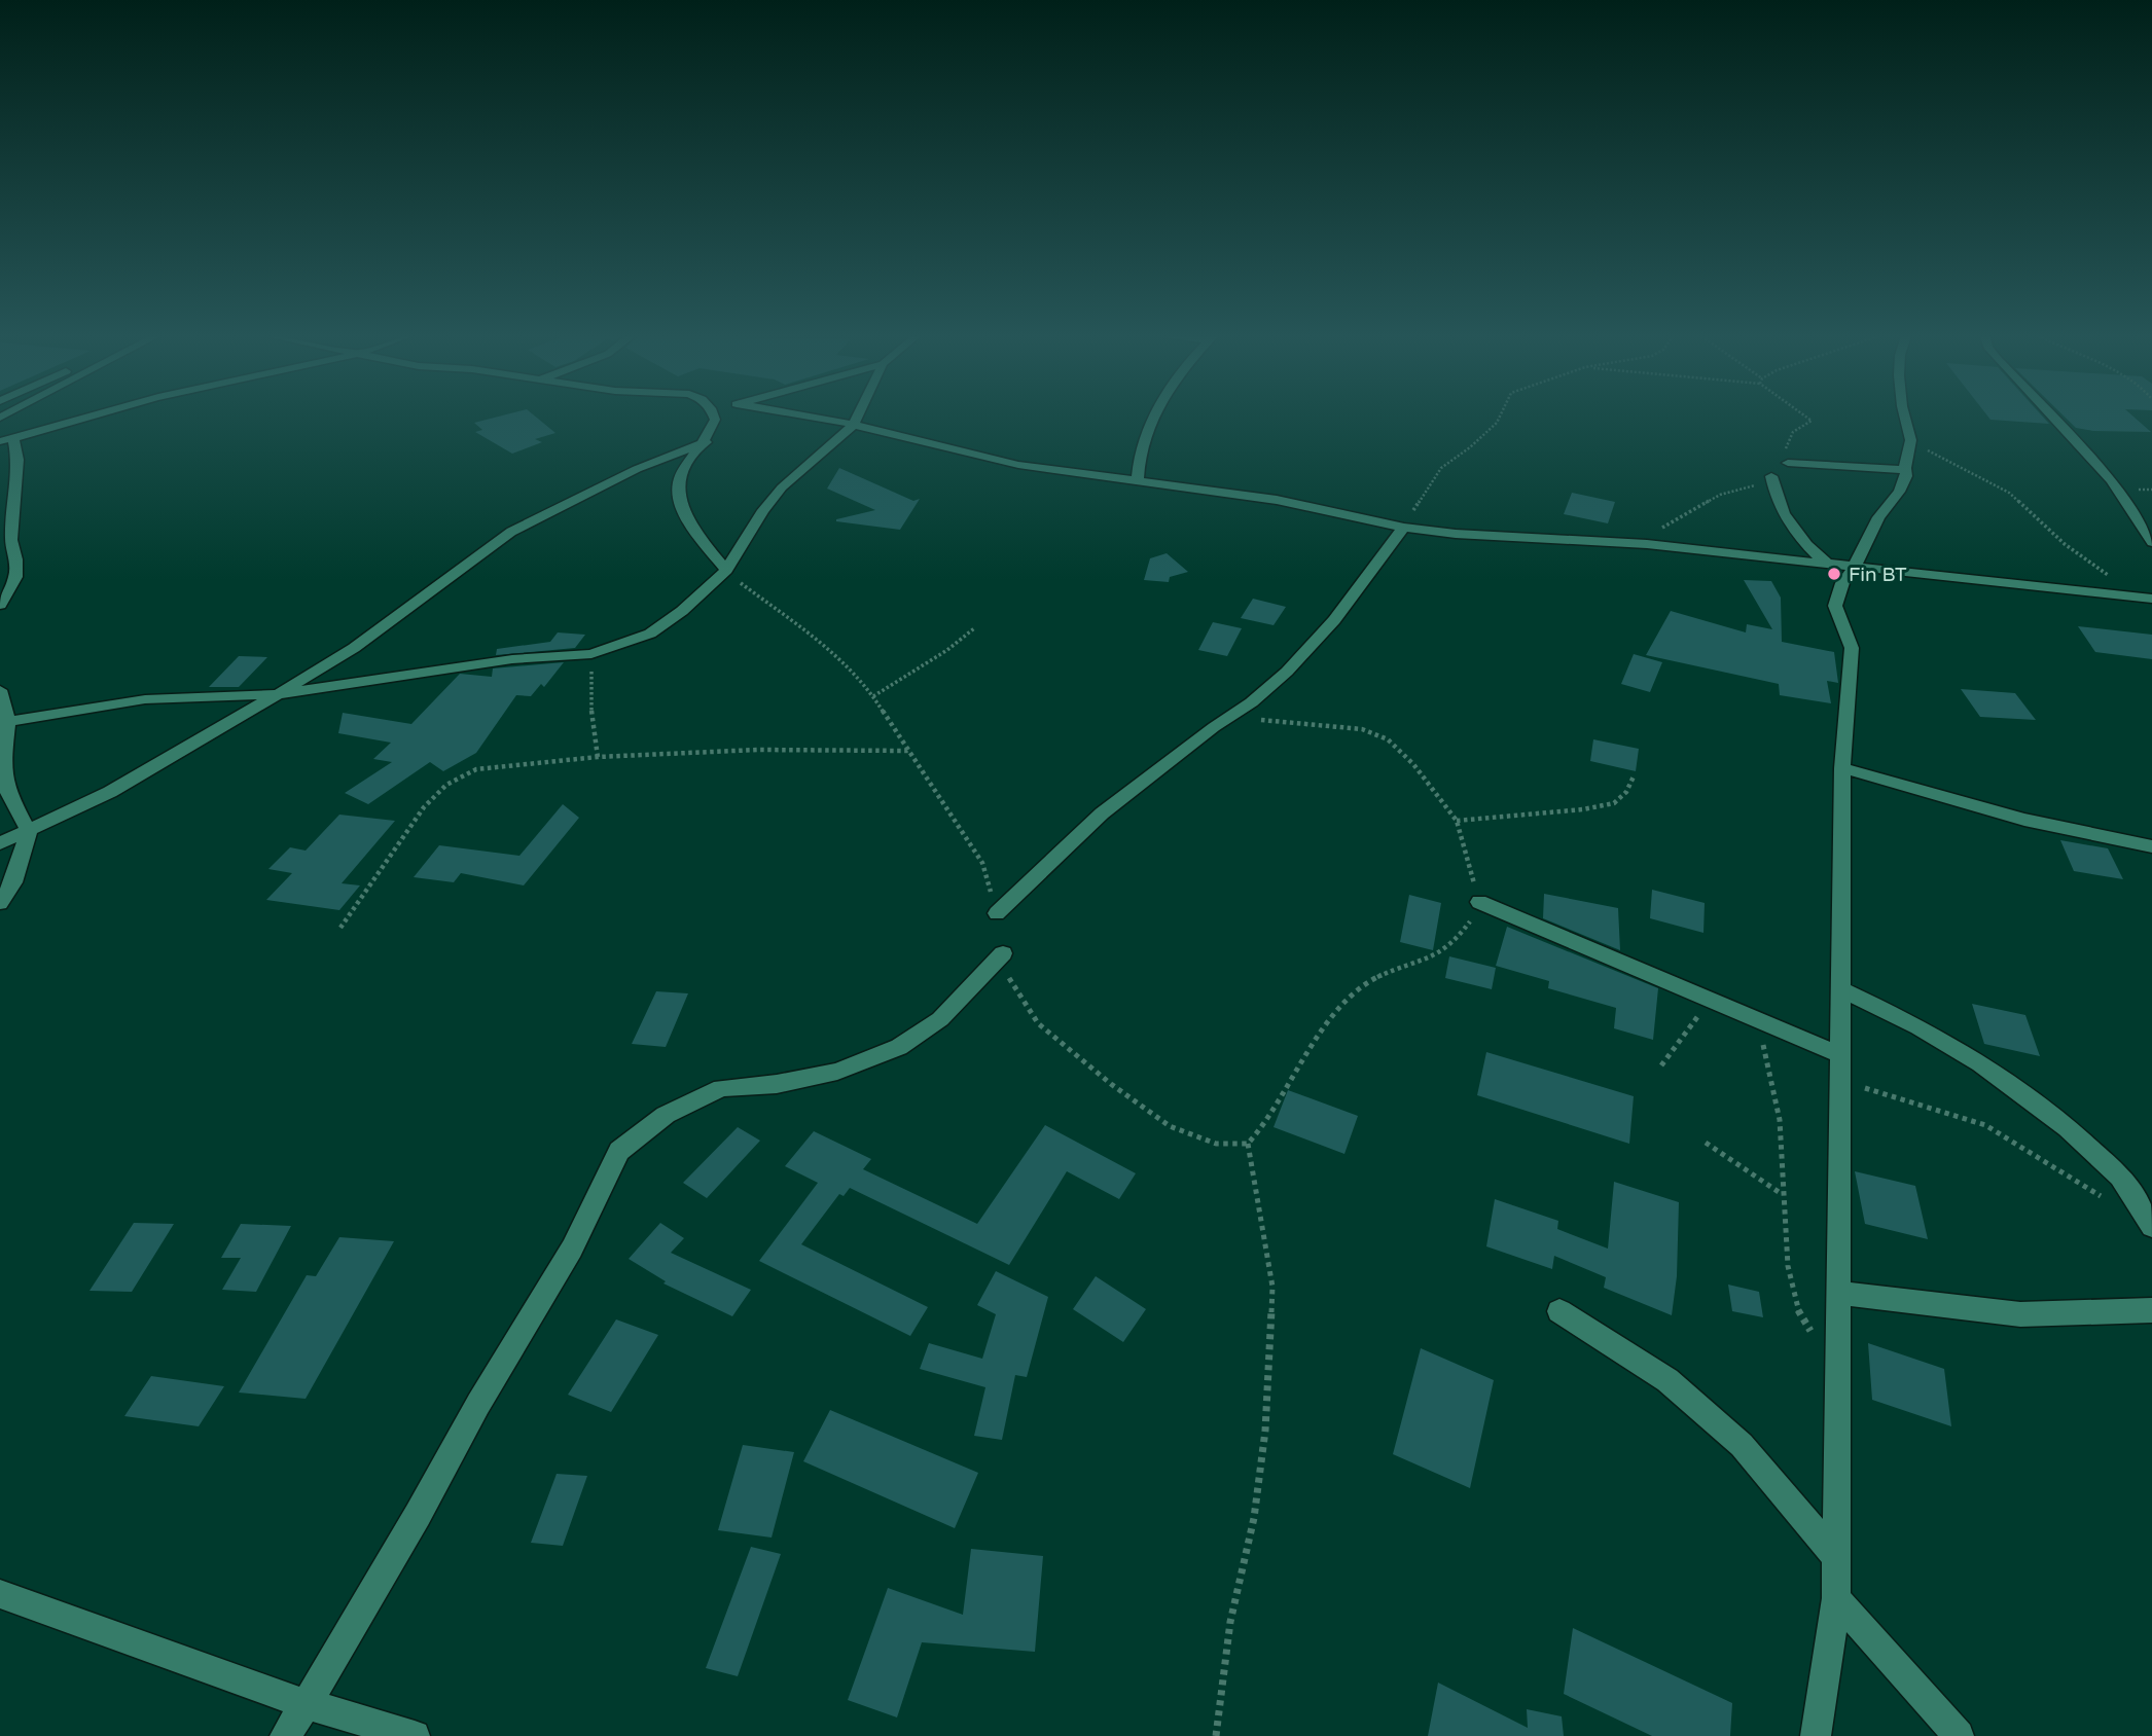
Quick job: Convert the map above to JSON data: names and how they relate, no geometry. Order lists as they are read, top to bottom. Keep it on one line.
{"places":["Fin BT"]}
